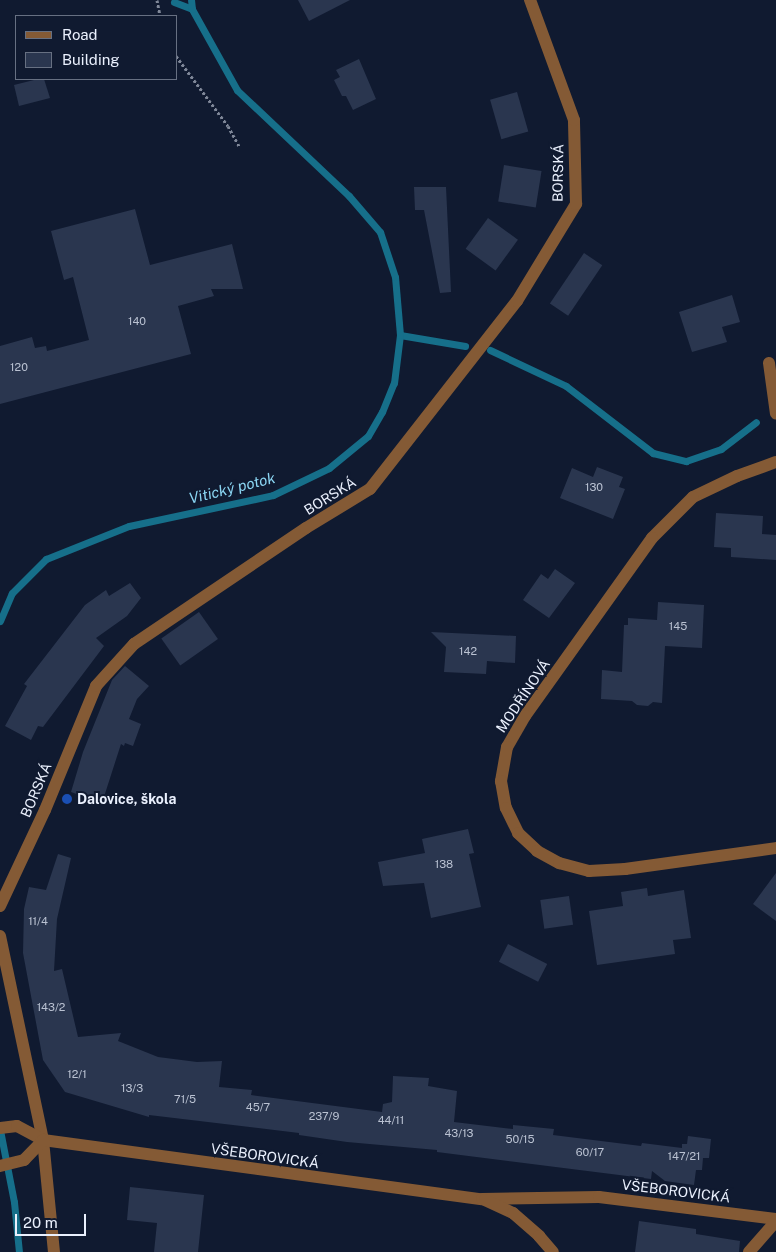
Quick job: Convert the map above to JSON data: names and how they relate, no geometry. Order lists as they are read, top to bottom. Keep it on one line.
{"streets":{"street":["BORSKÁ","MODŘÍNOVÁ","VŠEBOROVICKÁ"]},"water":["Vitický potok"],"places":["Dalovice, škola"],"house_numbers":["140","120","130","145","142","138","11/4","143/2","12/1","13/3","71/5","45/7","237/9","44/11","43/13","50/15","60/17","147/21"],"legend":["Road","Building"],"scale_bar":"20 m"}
